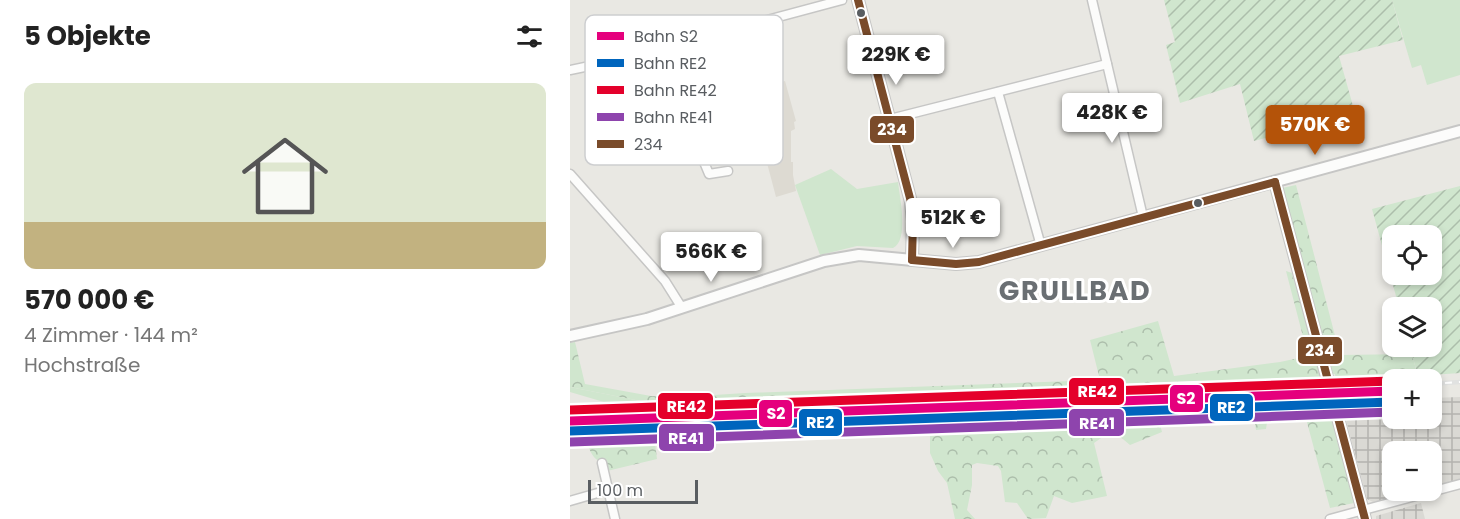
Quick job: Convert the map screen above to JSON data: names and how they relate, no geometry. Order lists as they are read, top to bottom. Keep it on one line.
{"districts":["GRULLBAD"],"lines":["transit line 234","rail line RE42","rail line S2","rail line RE2","rail line RE41"],"legend":["Bahn S2","Bahn RE2","Bahn RE42","Bahn RE41","234"],"scale_bar":"100 m","page":{"heading":"5 Objekte","price":["229K €","428K €","570K €","512K €","566K €"],"list":[{"name":"570 000 €","note":"4 Zimmer · 144 m² · Hochstraße"}],"map_buttons":["+","−"],"scale":"100 m"}}
